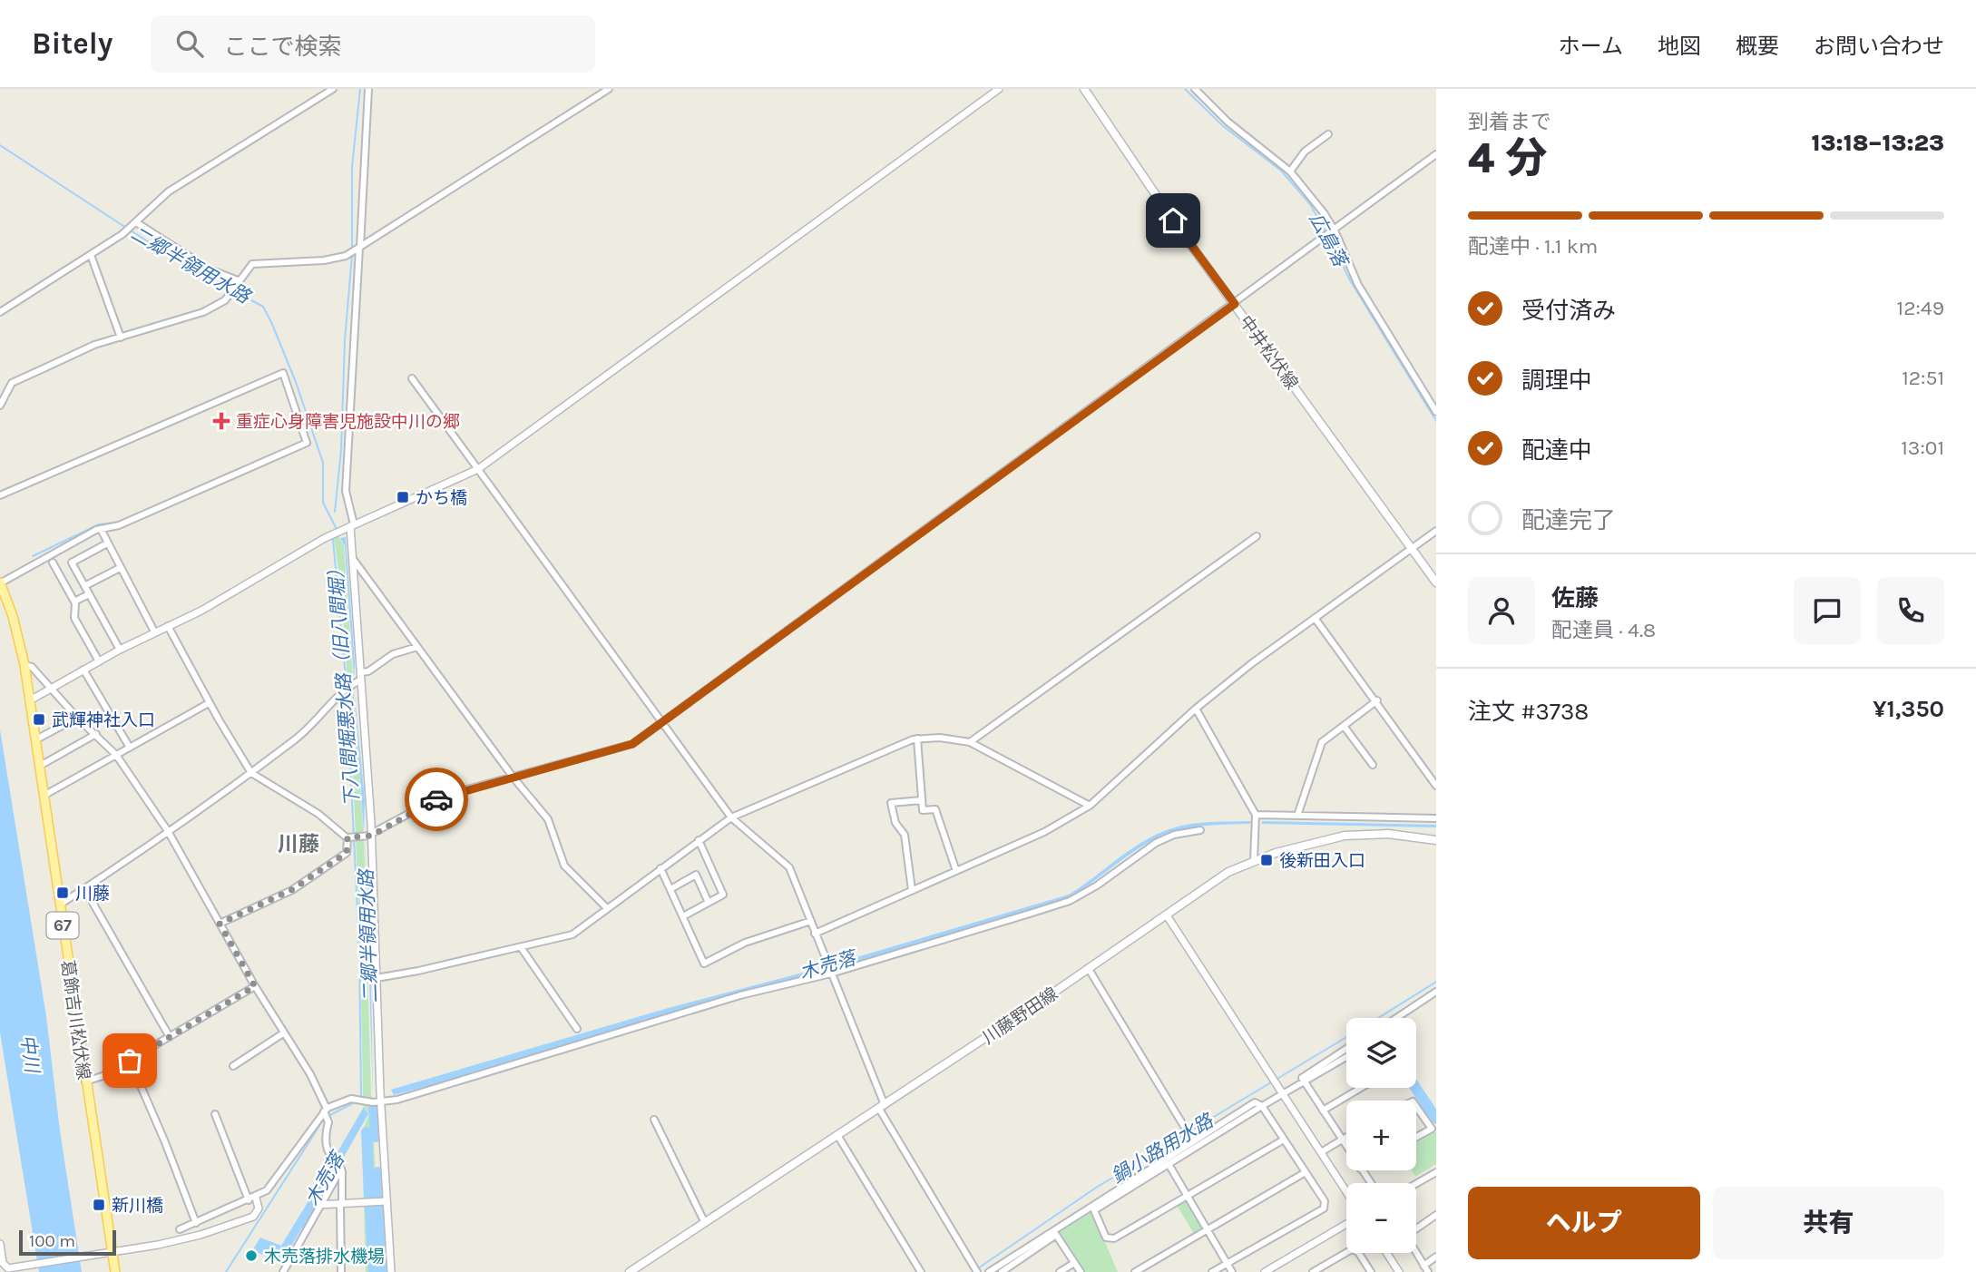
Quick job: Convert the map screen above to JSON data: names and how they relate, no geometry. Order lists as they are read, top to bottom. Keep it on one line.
{"streets":{"main road":["中井松伏線","67","川藤野田線","葛飾吉川松伏線"]},"districts":["川藤"],"water":["広島落","二郷半領用水路","下八間堀悪水路（旧八間堀）","木売落","中川","鍋小路用水路"],"places":{"health":["重症心身障害児施設中川の郷"],"transit":["かち橋","武輝神社入口","後新田入口","川藤","新川橋"],"other":["木売落排水機場"]},"scale_bar":"100 m","page":{"header":"Bitely","search":"ここで検索","nav":["ホーム","地図","概要","お問い合わせ"],"heading":["4 分","到着まで","13:18–13:23"],"panel":["佐藤","配達員 · 4.8","注文 #3738","¥1,350"],"bar":"配達中 · 1.1 km","list":[["受付済み","12:49"],["調理中","12:51"],["配達中","13:01"],"配達完了"],"map_buttons":["+","−"],"buttons":["ヘルプ","共有"],"scale":"100 m"}}
